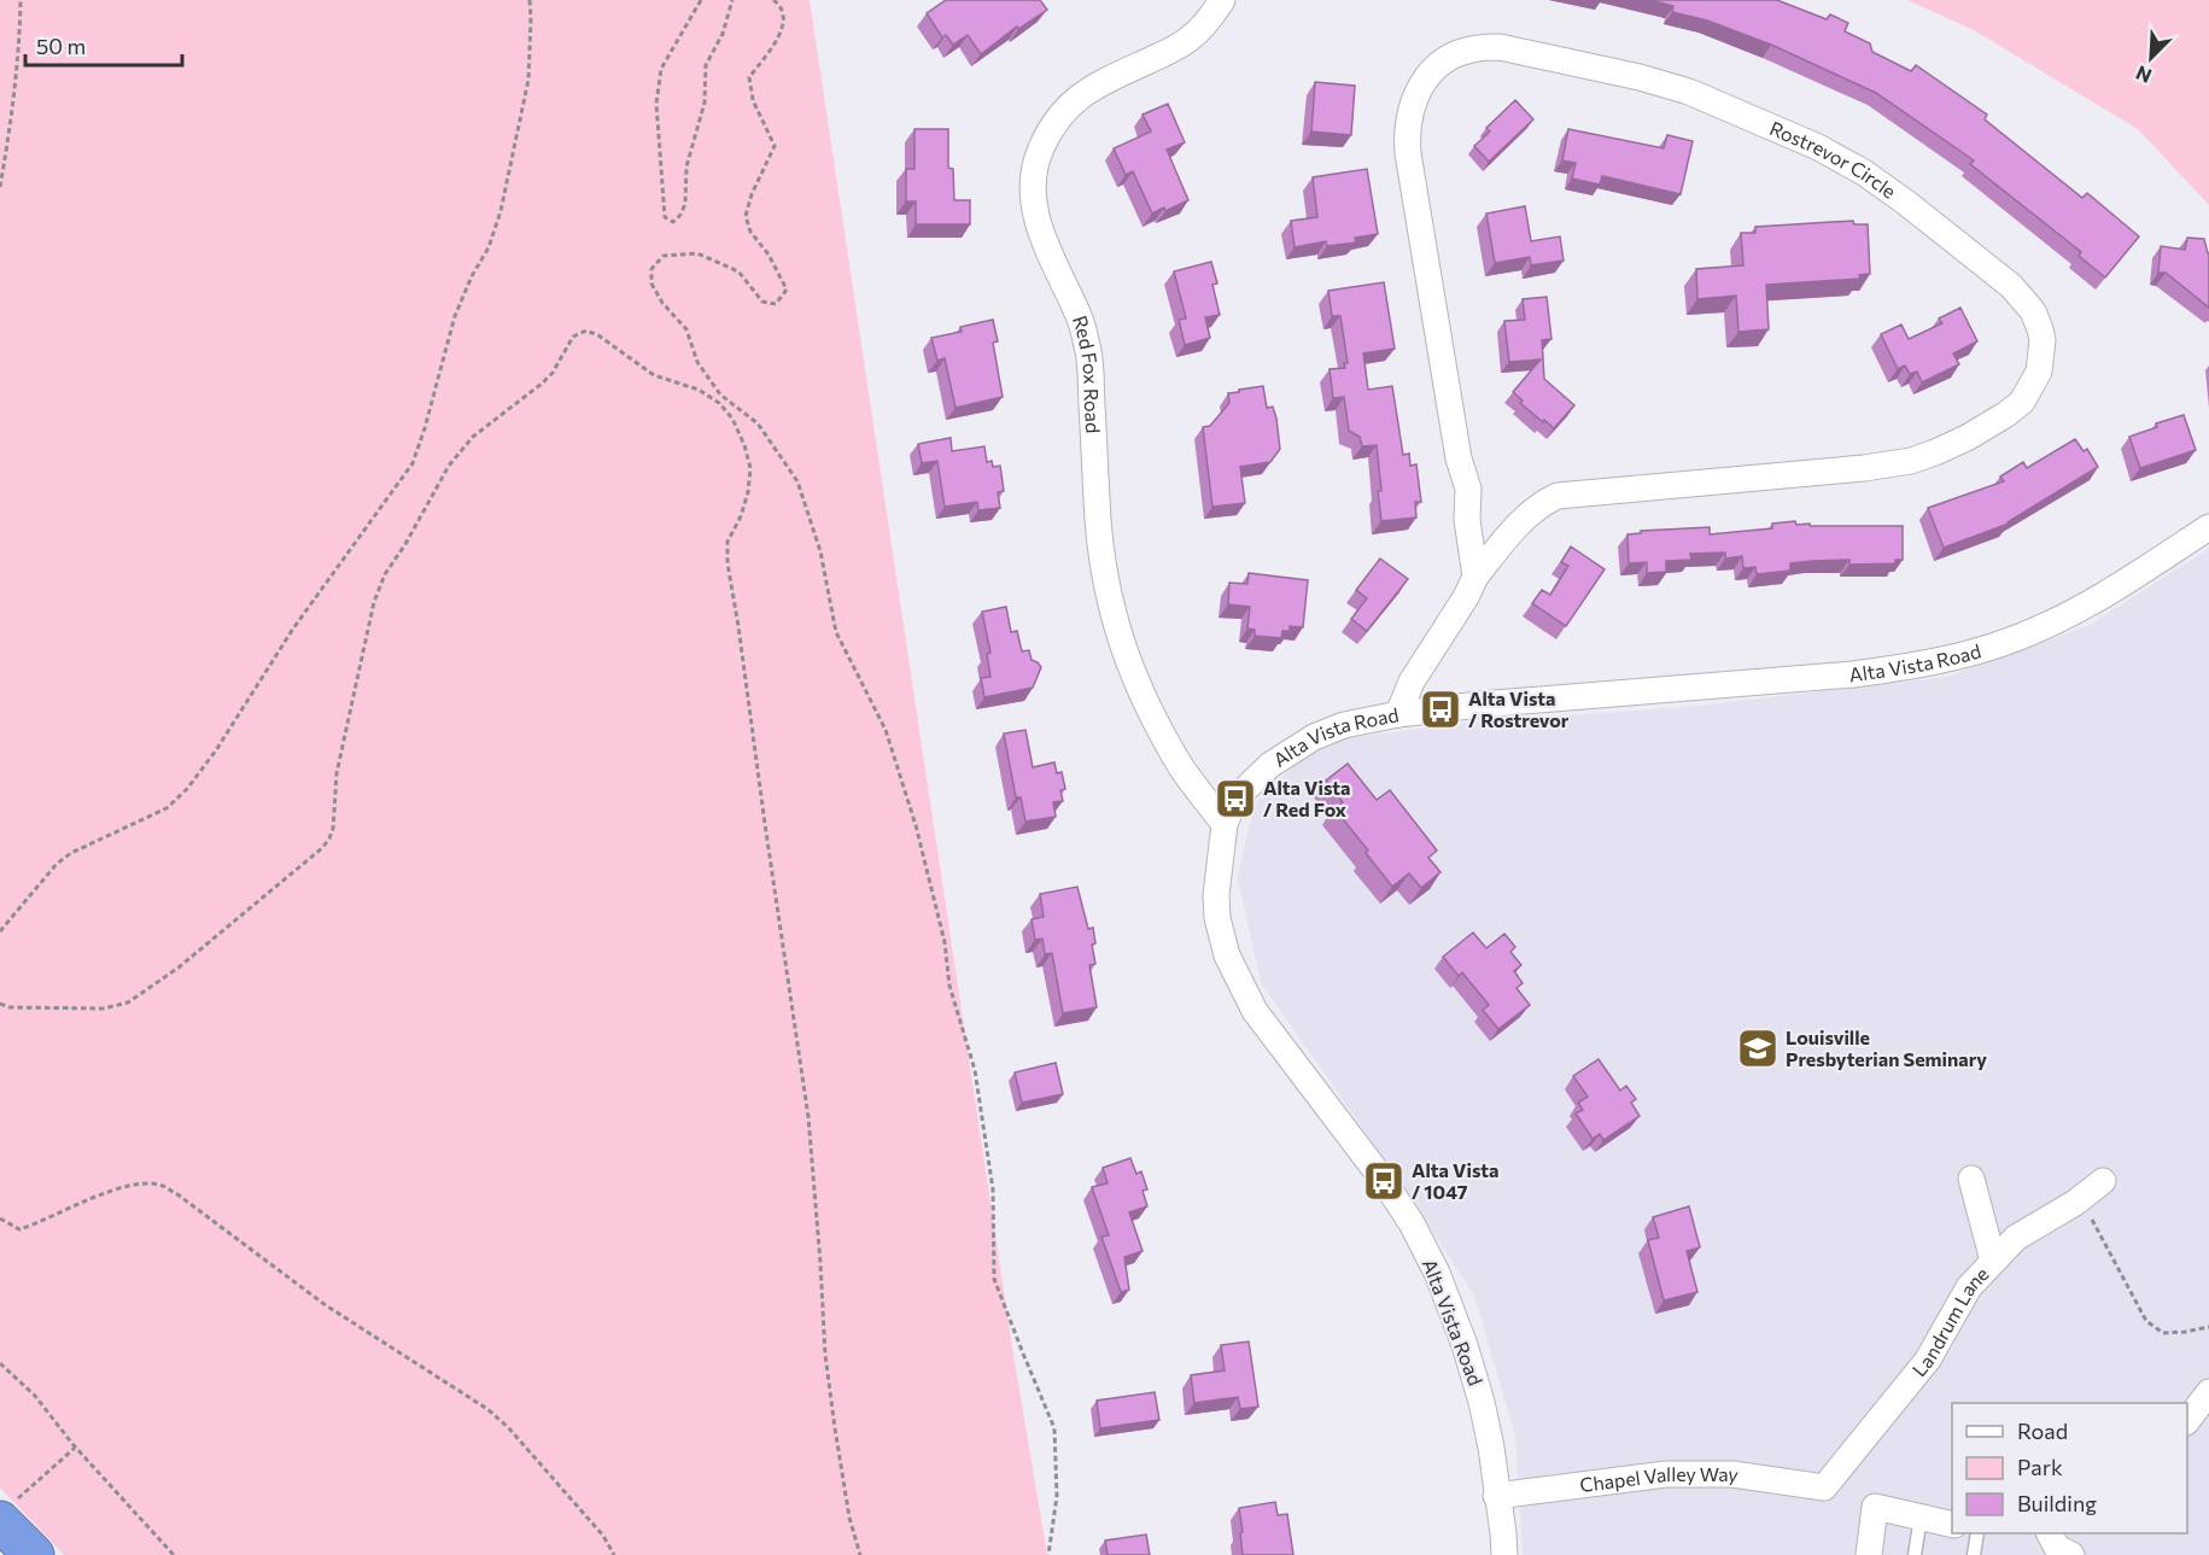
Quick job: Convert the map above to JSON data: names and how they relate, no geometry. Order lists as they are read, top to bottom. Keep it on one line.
{"streets":{"street":["Rostrevor Circle","Red Fox Road","Alta Vista Road","Landrum Lane","Chapel Valley Way"]},"crossings":[["Rostrevor Circle","Alta Vista Road"],["Red Fox Road","Alta Vista Road"],["Alta Vista Road","Chapel Valley Way"],["Landrum Lane","Chapel Valley Way"]],"places":{"bus stop":["Alta Vista / Rostrevor","Alta Vista / Red Fox","Alta Vista / 1047"],"school or university":["Louisville Presbyterian Seminary"]},"legend":["Road","Park","Building"],"scale_bar":"50 m","north":"bottom left"}
